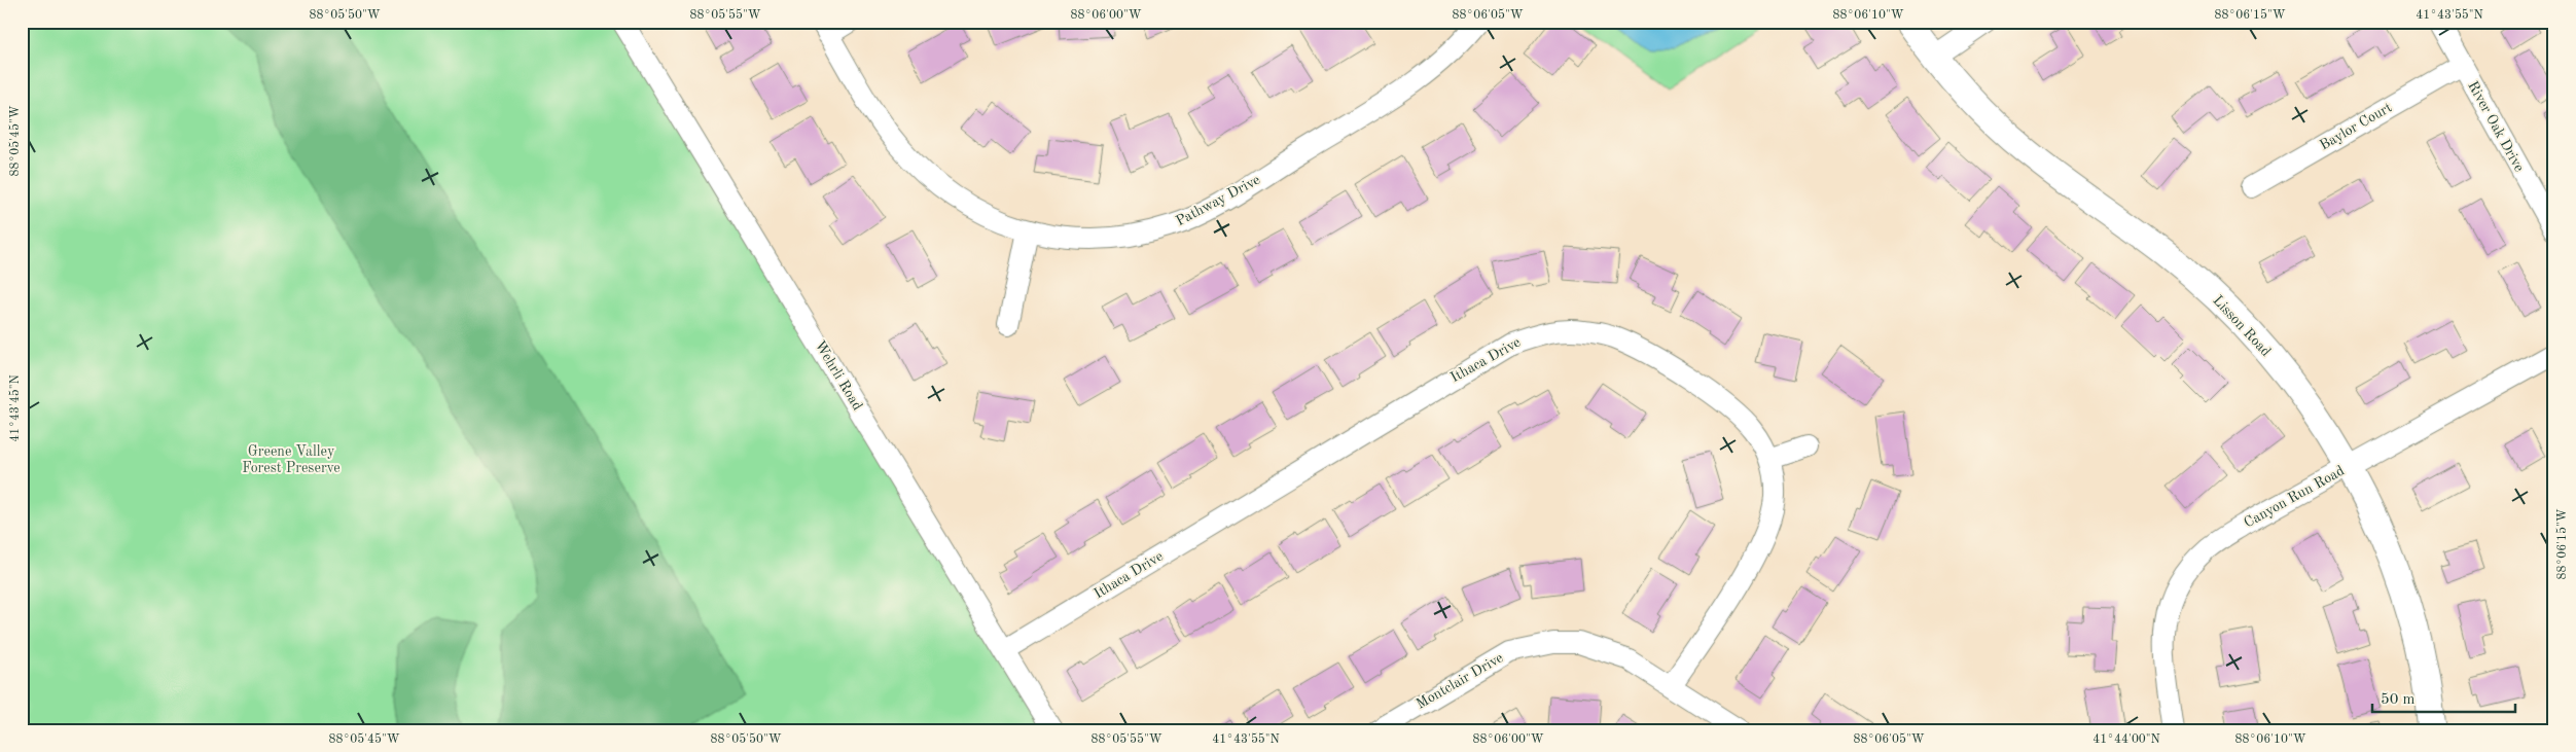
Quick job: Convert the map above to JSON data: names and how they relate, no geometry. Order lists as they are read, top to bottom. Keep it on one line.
{"streets":{"street":["Baylor Court","River Oak Drive","Pathway Drive","Lisson Road","Ithaca Drive","Wehrli Road","Canyon Run Road","Montclair Drive"]},"crossings":[["Baylor Court","River Oak Drive"],["Lisson Road","Canyon Run Road"],["Ithaca Drive","Wehrli Road"],["Ithaca Drive","Montclair Drive"]],"parks":["Greene Valley Forest Preserve"],"scale_bar":"50 m","coordinates":["88°05'50\"W","88°05'55\"W","88°06'00\"W","88°06'05\"W","88°06'10\"W","88°06'15\"W","41°43'55\"N","88°05'45\"W","41°43'45\"N","41°44'00\"N"]}
